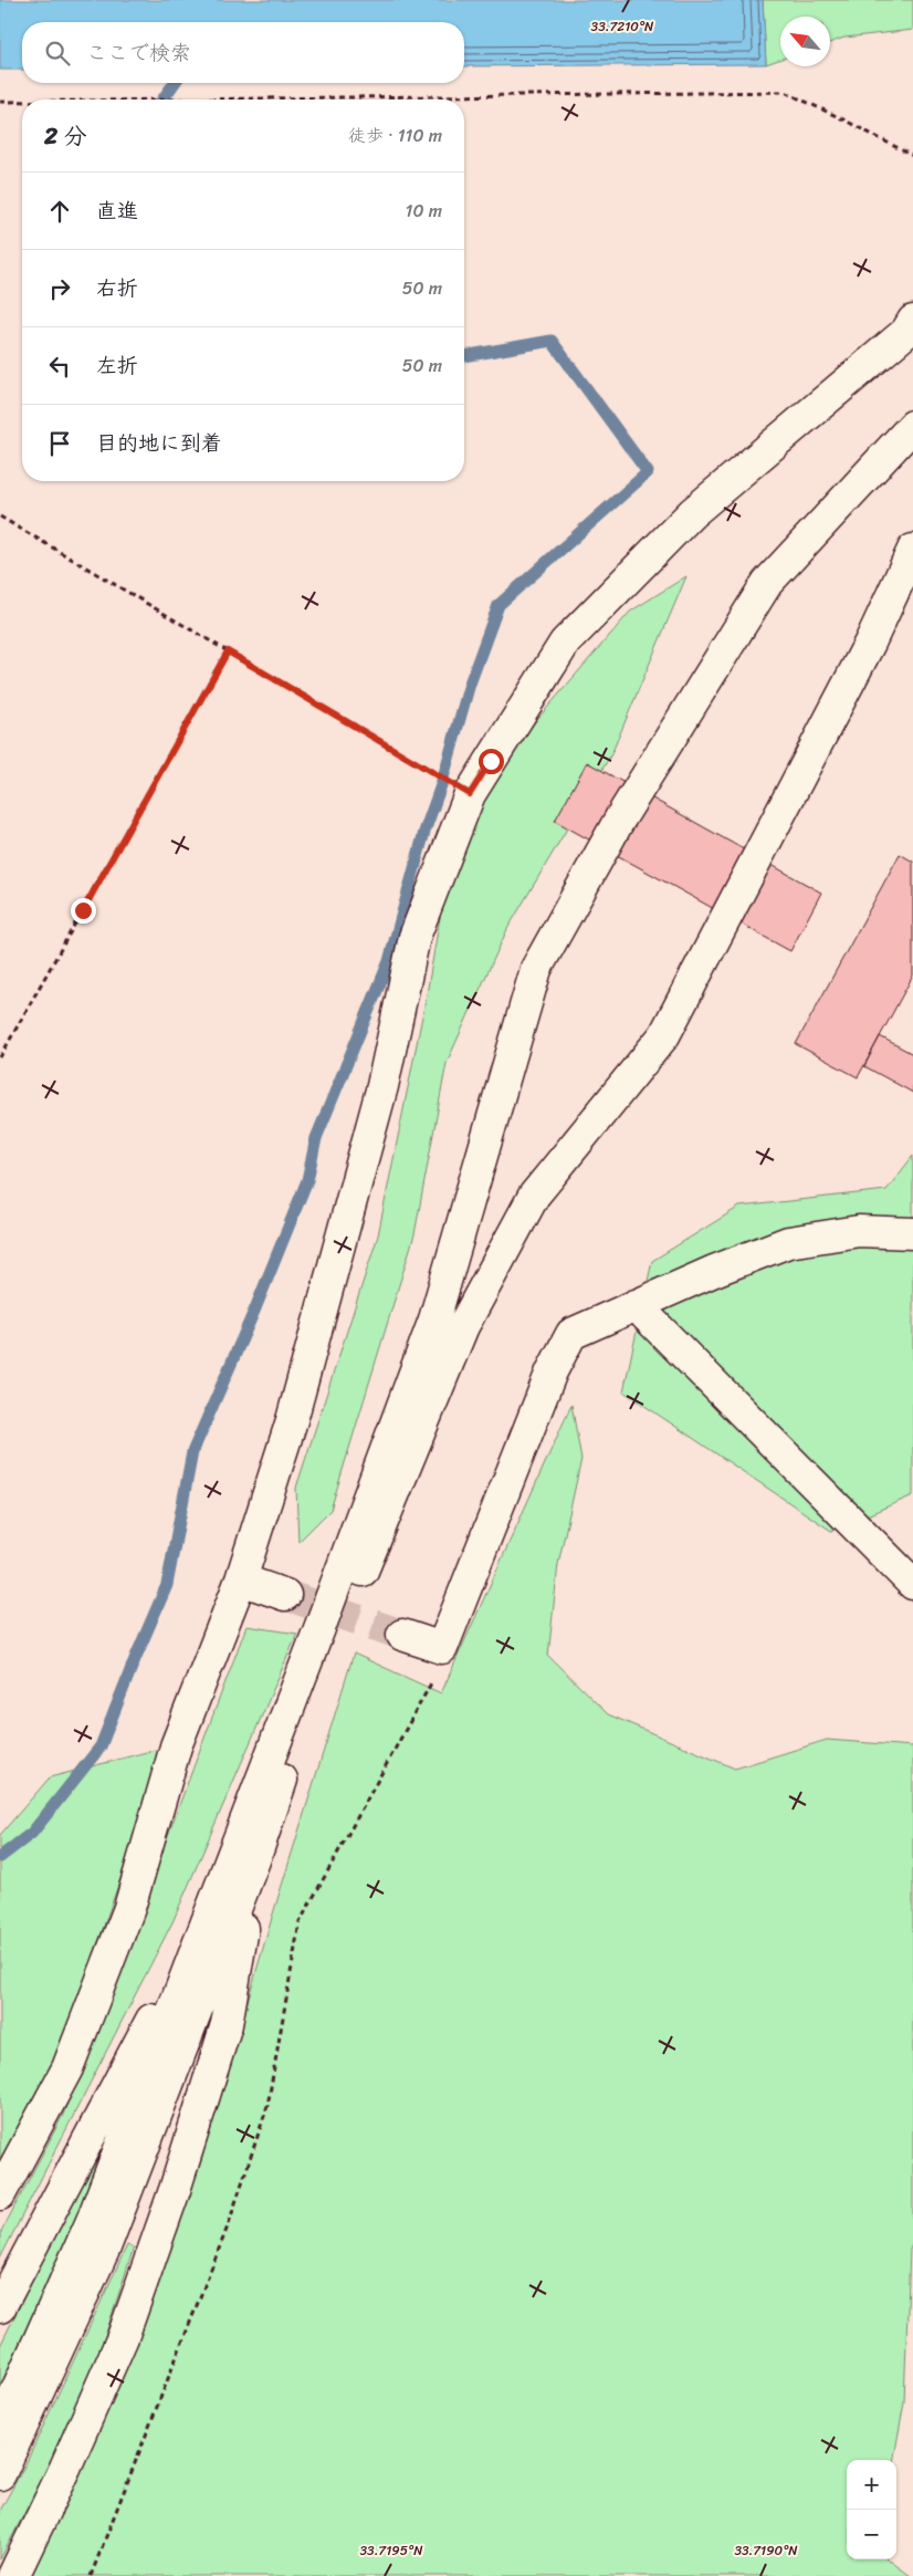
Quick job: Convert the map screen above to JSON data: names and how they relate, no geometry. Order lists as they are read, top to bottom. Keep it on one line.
{"north":"top left","page":{"search":"ここで検索","heading":["2 分","徒歩 · 110 m"],"list":[["直進","10 m"],["右折","50 m"],["左折","50 m"],"目的地に到着"],"map_buttons":["+","−"]},"coordinates":["33.7210°N","33.7195°N","33.7190°N"]}
